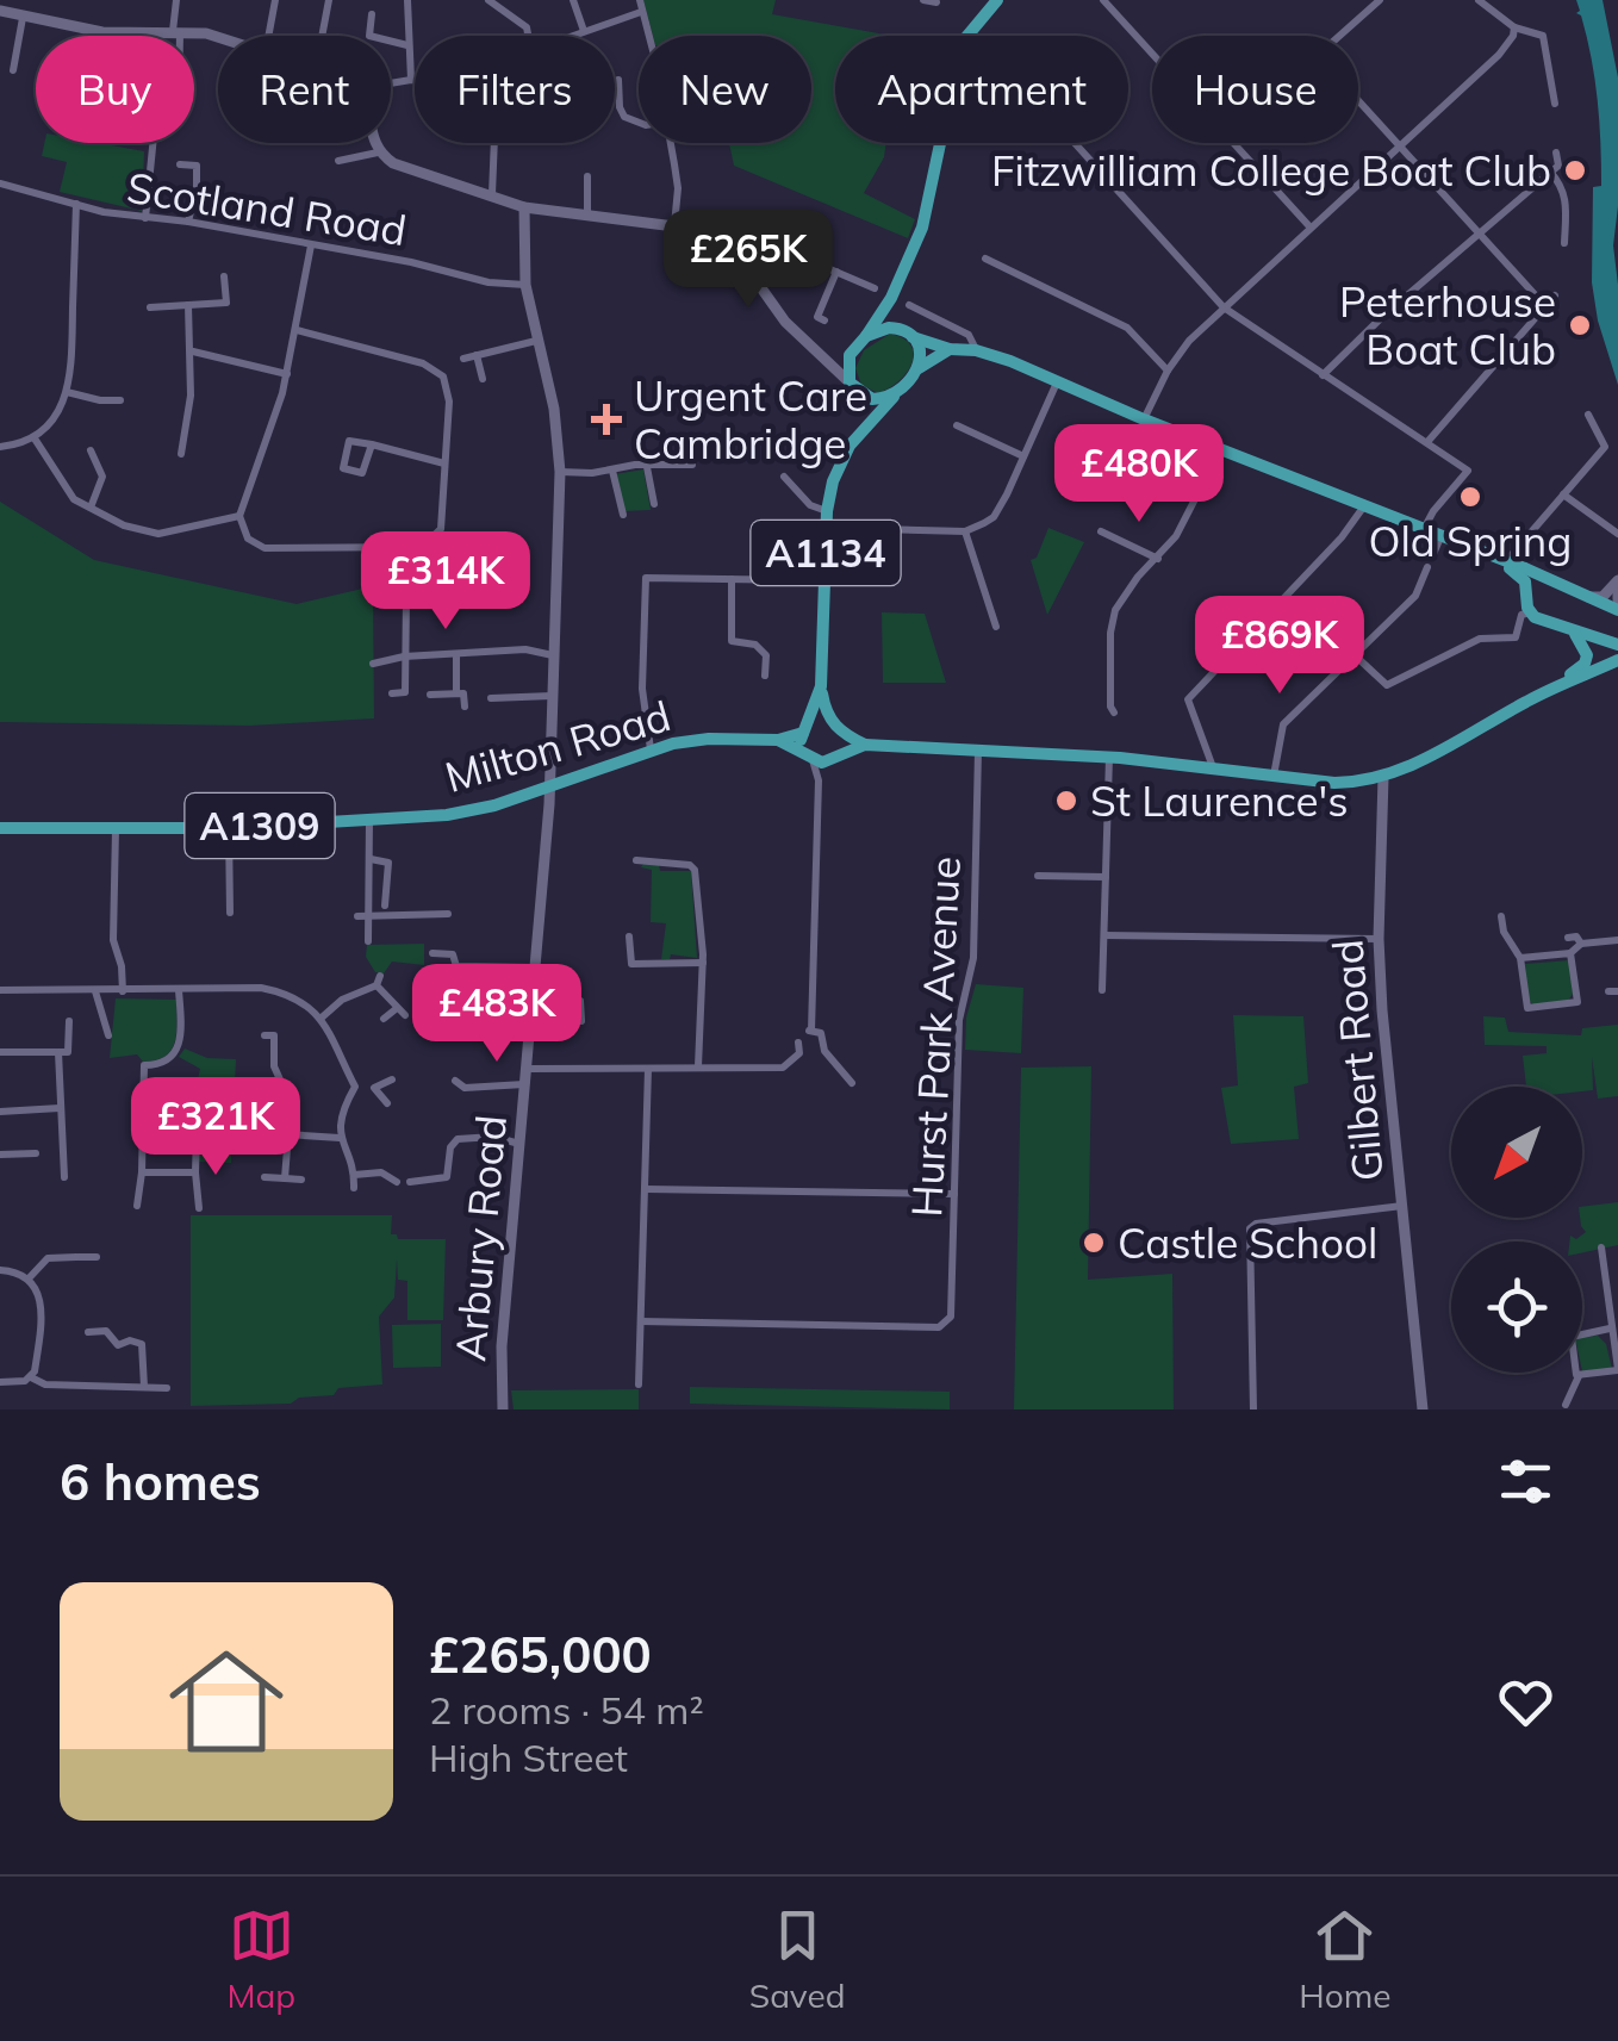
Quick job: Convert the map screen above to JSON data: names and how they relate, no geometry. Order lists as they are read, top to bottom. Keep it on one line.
{"streets":{"main road":["A1134","Milton Road","A1309"],"street":["Scotland Road","Hurst Park Avenue","Gilbert Road","Arbury Road"]},"crossings":[["Scotland Road","Arbury Road"],["A1134","Milton Road"],["A1134","Hurst Park Avenue"],["A1134","Gilbert Road"],["Milton Road","Arbury Road"]],"places":{"other":["Fitzwilliam College Boat Club","Peterhouse Boat Club","Old Spring","St Laurence's","Castle School"],"health":["Urgent Care Cambridge"]},"north":"bottom left","page":{"chip":["Buy","Rent","Filters","New","Apartment","House"],"price":["£265K","£480K","£314K","£869K","£483K","£321K"],"heading":"6 homes","list":[{"name":"£265,000","note":"2 rooms · 54 m² · High Street"}],"tabs":["Map","Saved","Home"]}}
